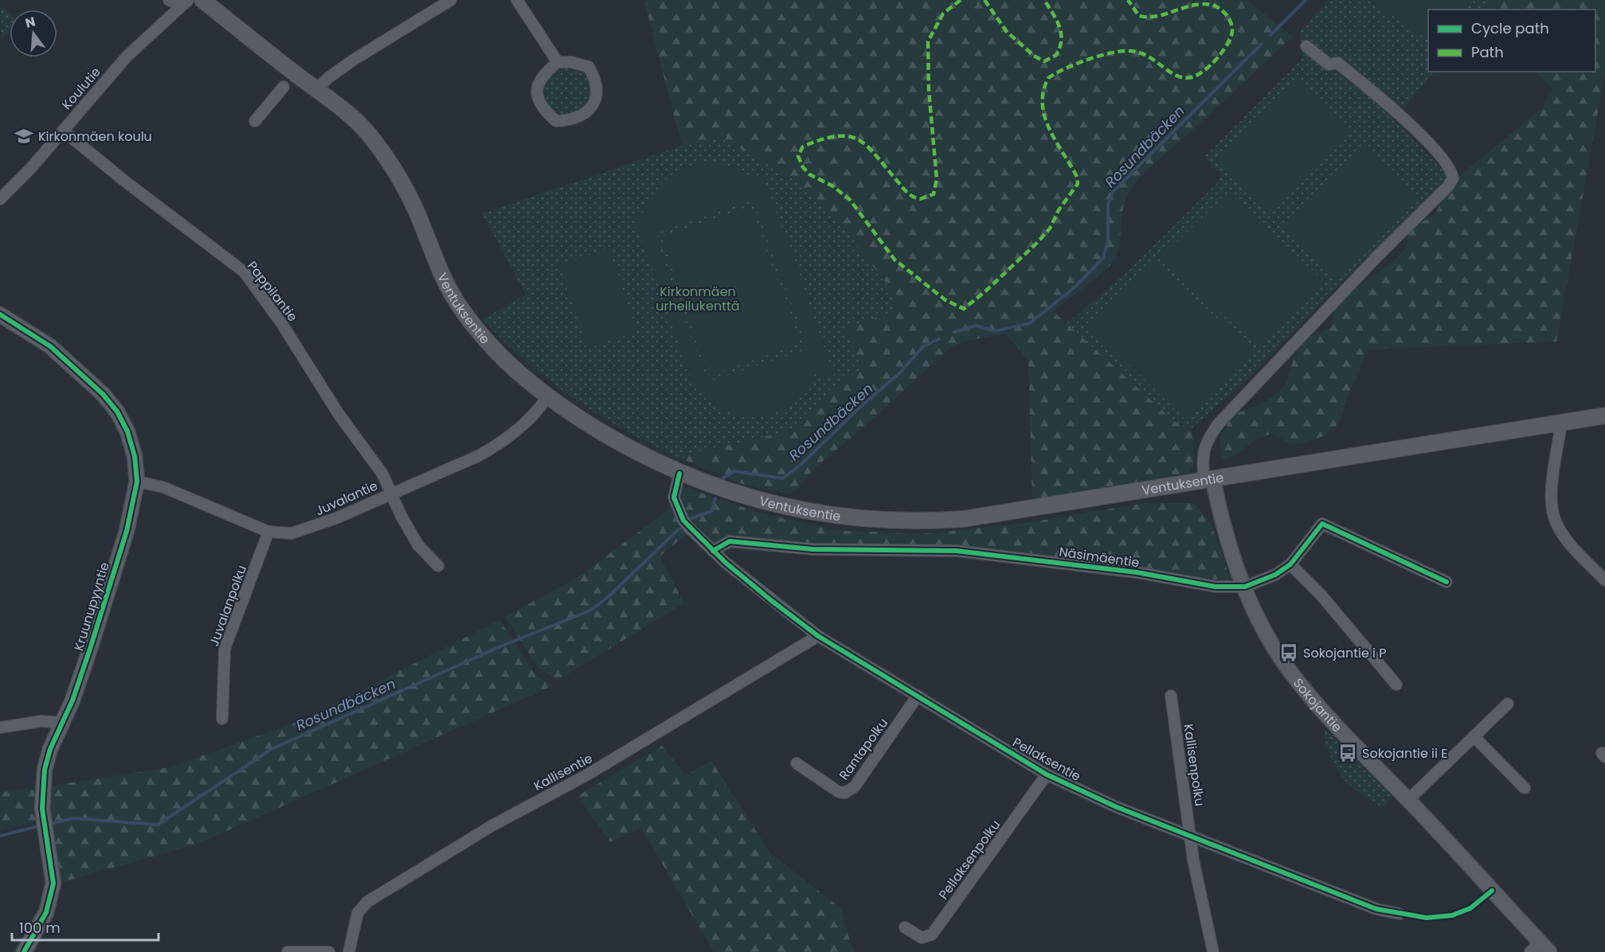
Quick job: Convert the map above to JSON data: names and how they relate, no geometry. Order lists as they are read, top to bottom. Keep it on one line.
{"streets":{"main road":["Ventuksentie"],"street":["Koulutie","Pappilantie","Juvalantie","Näsimäentie","Juvalanpolku","Kruunupyyntie","Sokojantie","Rantapolku","Pellaksentie","Kallisenpolku","Kallisentie","Pellaksenpolku"]},"crossings":[["Koulutie","Pappilantie"],["Pappilantie","Juvalantie"],["Ventuksentie","Juvalantie"],["Ventuksentie","Sokojantie"],["Ventuksentie","Pellaksentie"],["Juvalantie","Juvalanpolku"],["Juvalantie","Kruunupyyntie"],["Näsimäentie","Sokojantie"],["Näsimäentie","Pellaksentie"],["Rantapolku","Pellaksentie"],["Pellaksentie","Kallisenpolku"],["Pellaksentie","Kallisentie"],["Pellaksentie","Pellaksenpolku"]],"water":["Rosundbäcken"],"parks":["Kirkonmäen urheilukenttä"],"places":{"school or university":["Kirkonmäen koulu"],"bus stop":["Sokojantie i P","Sokojantie ii E"]},"legend":["Cycle path","Path"],"scale_bar":"100 m","north":"top"}
